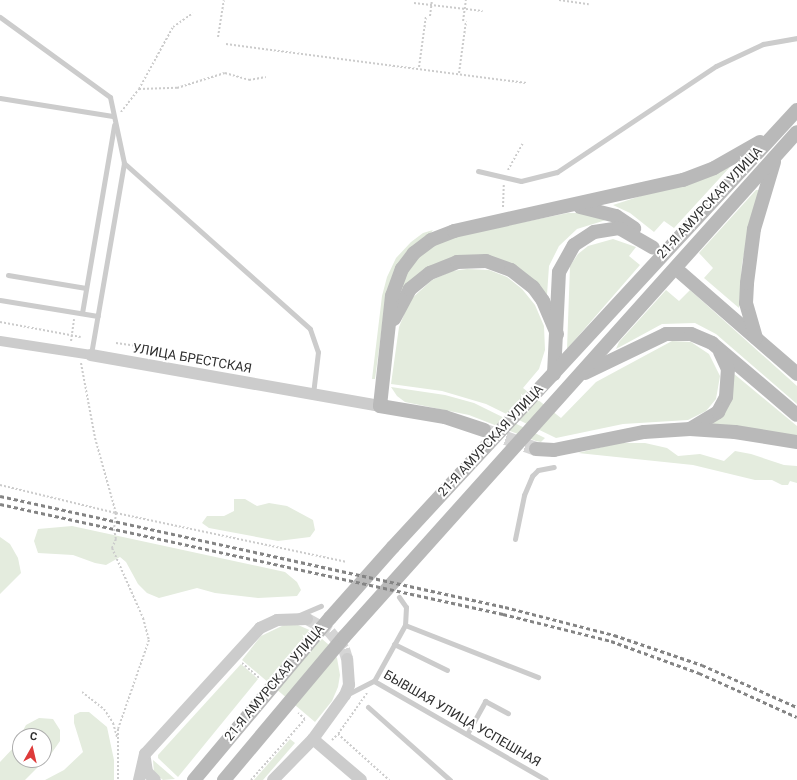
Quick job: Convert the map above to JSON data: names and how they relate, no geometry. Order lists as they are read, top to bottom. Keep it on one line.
{"streets":{"main road":["21-Я АМУРСКАЯ УЛИЦА"],"street":["УЛИЦА БРЕСТСКАЯ"],"lane":["БЫВШАЯ УЛИЦА УСПЕШНАЯ"]},"north":"top"}
